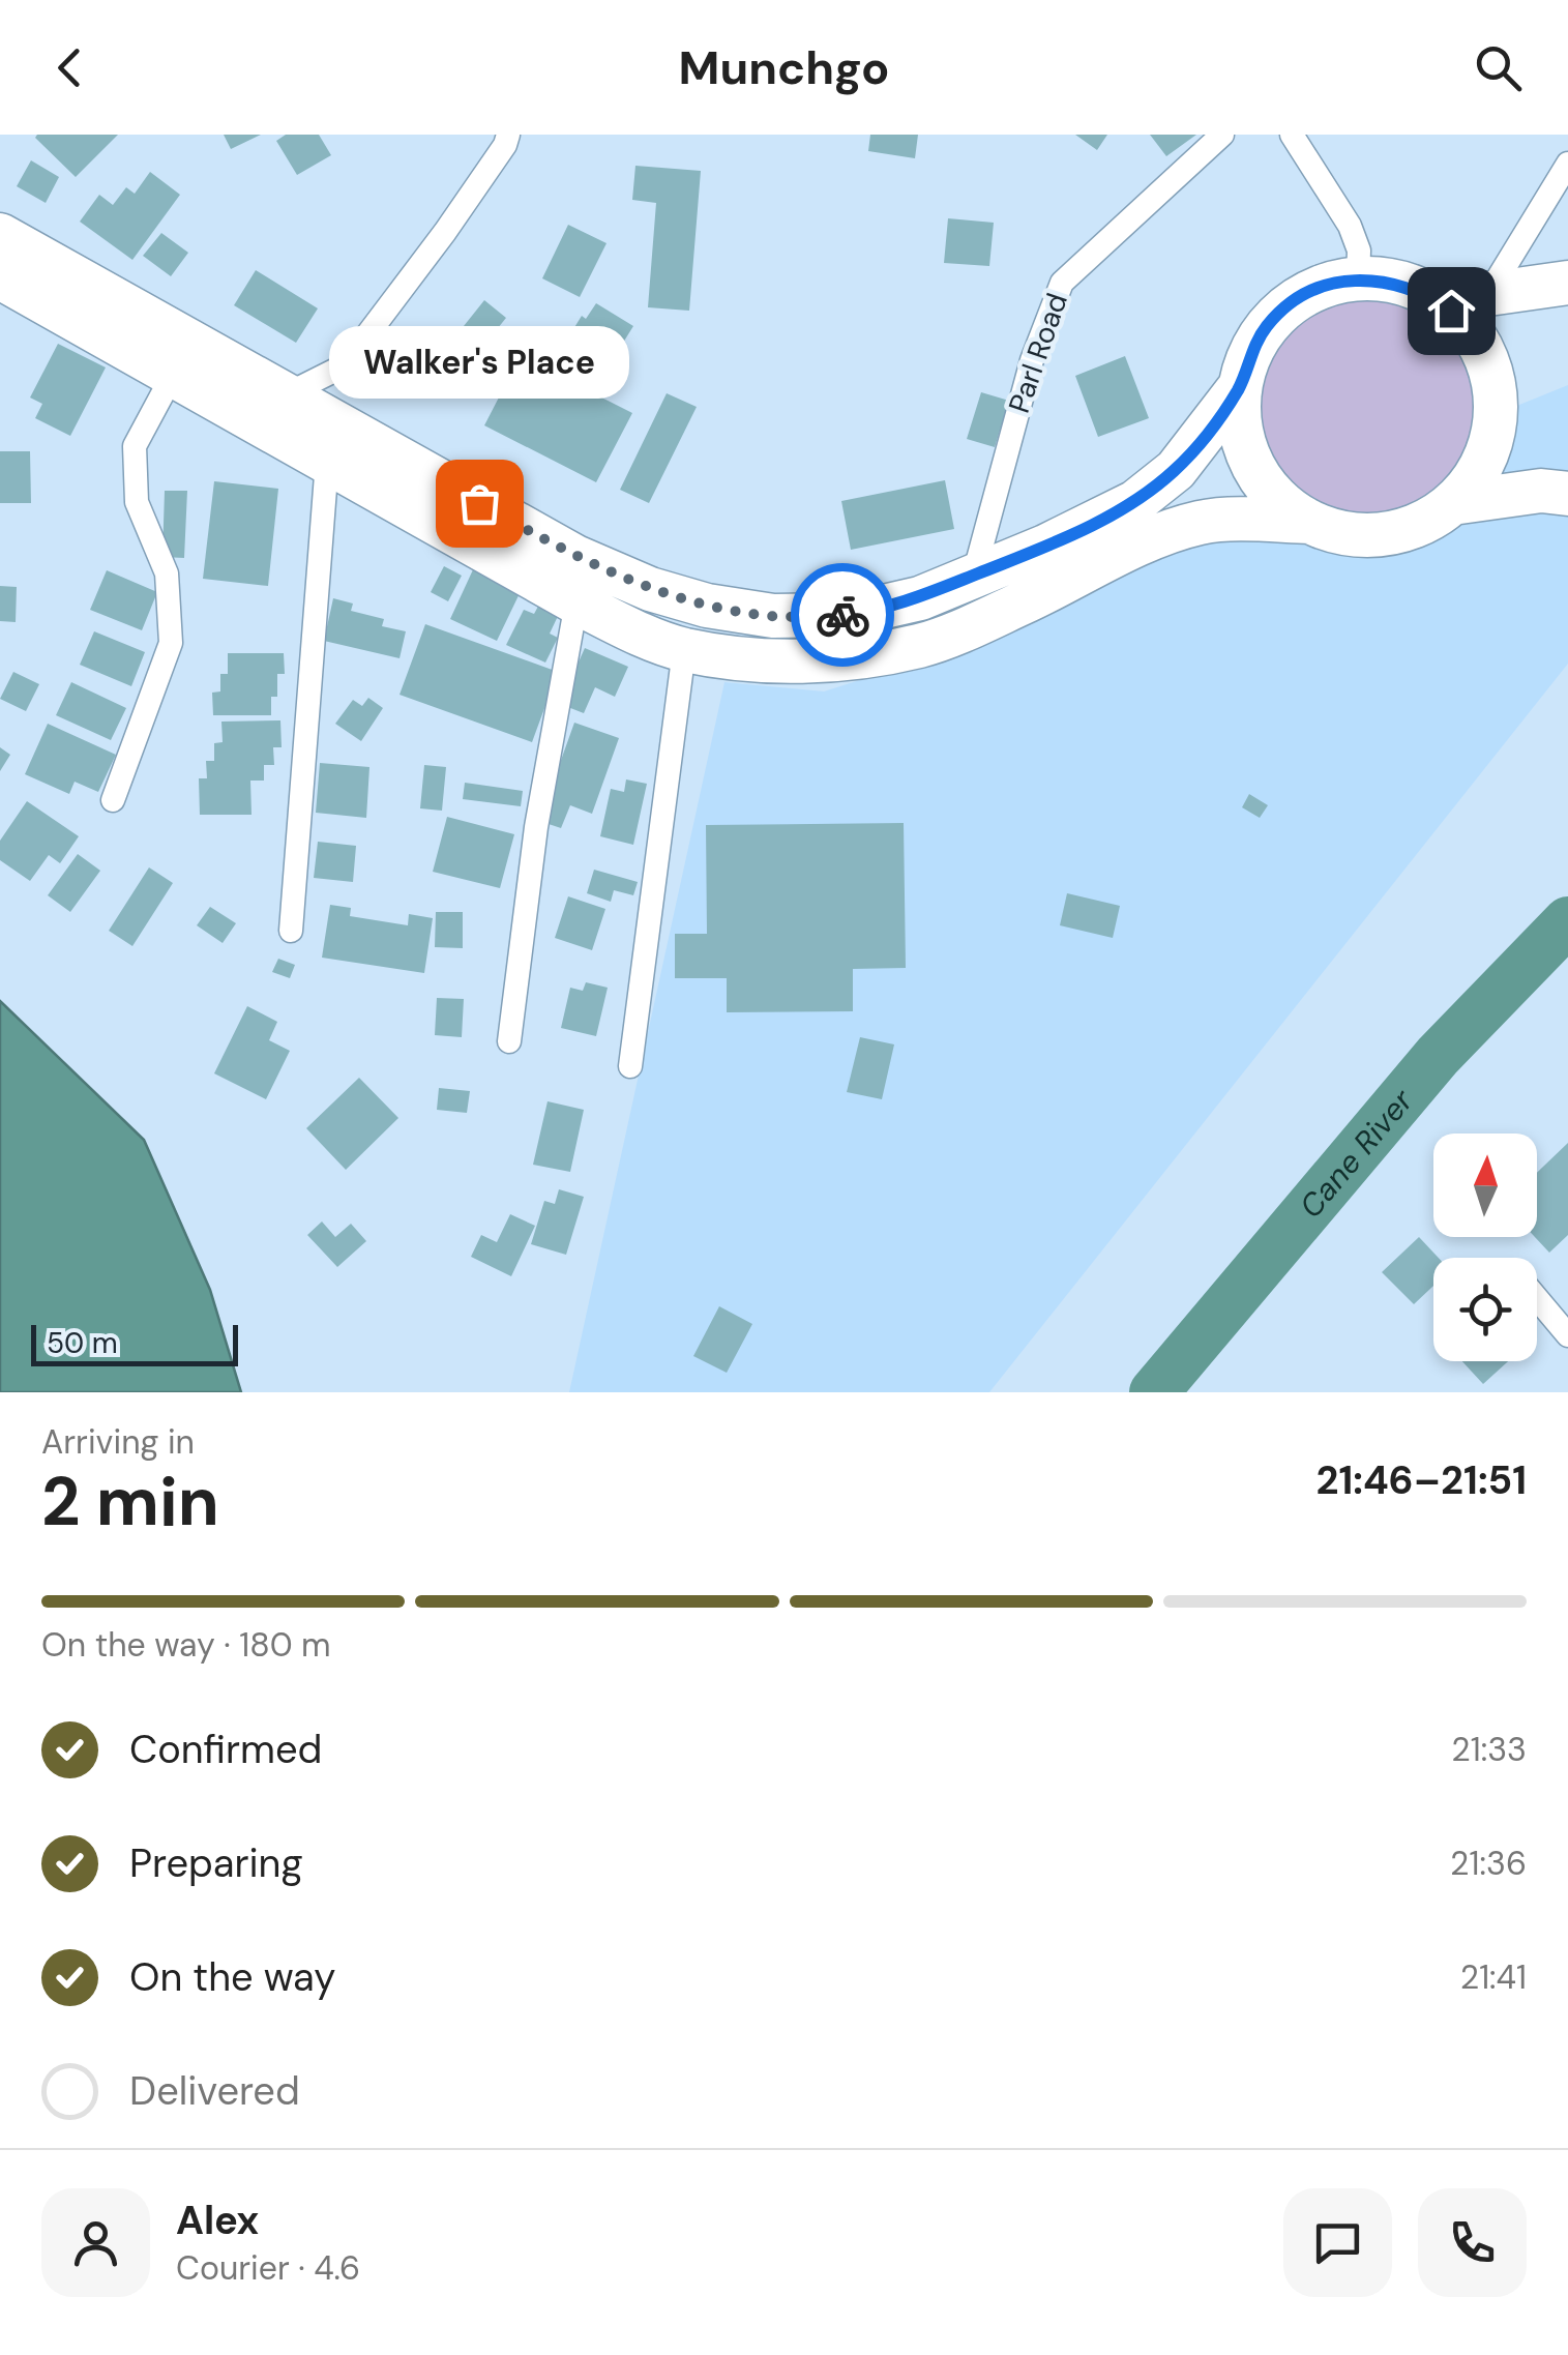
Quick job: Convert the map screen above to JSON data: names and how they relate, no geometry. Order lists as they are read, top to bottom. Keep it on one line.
{"streets":{"street":["Parl Road"]},"water":["Cane River"],"places":["Walker's Place"],"scale_bar":"50 m","north":"top","page":{"header":"Munchgo","bubble":"Walker's Place","scale":"50 m","heading":["2 min","Arriving in","21:46–21:51"],"panel":["Alex","Courier · 4.6"],"bar":"On the way · 180 m","list":[["Confirmed","21:33"],["Preparing","21:36"],["On the way","21:41"],"Delivered"]}}
